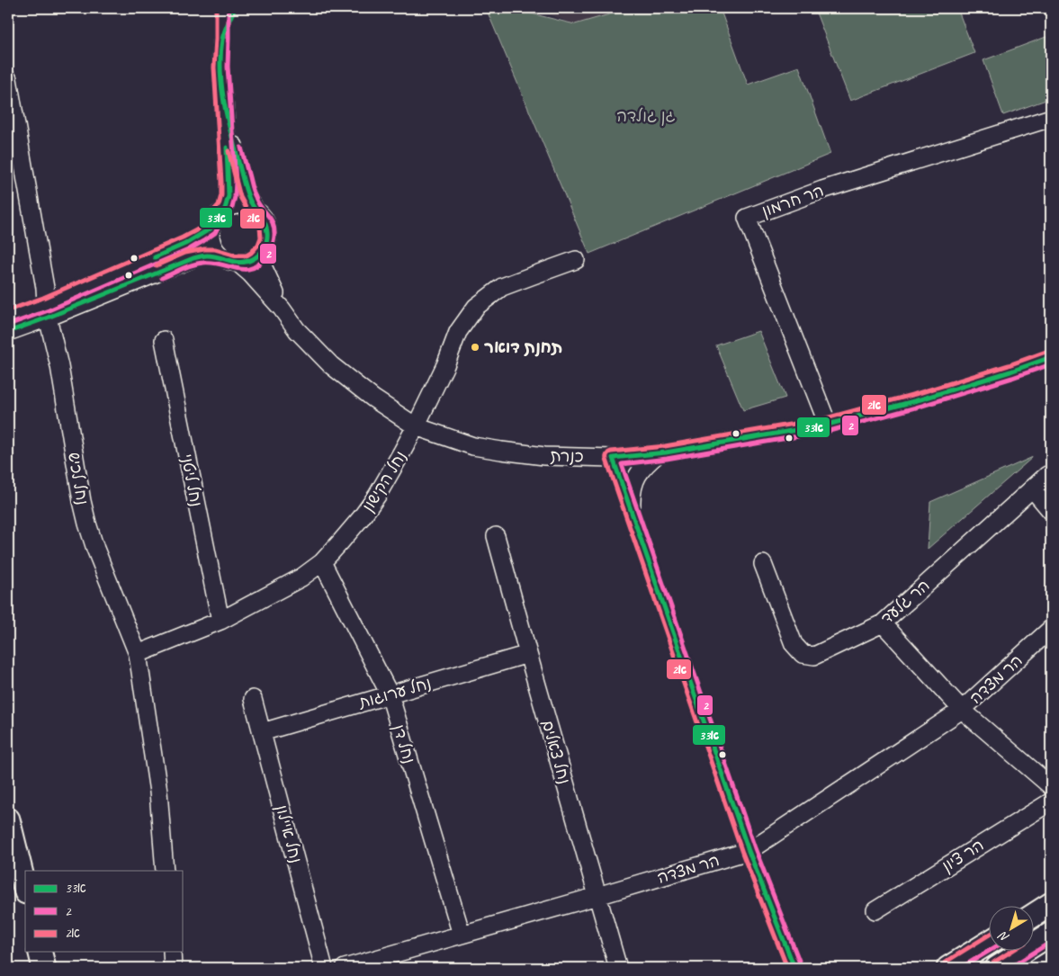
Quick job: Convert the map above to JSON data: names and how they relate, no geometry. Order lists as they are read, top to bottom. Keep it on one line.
{"streets":{"street":["הר חרמון","כנרת","נחל לכיש","נחל ליטני","נחל הקישון","הר גלעד","הר מצדה","נחל ערוגות","נחל דן","נחל צאלים","נחל איילון","הר ציון"]},"crossings":[["הר חרמון","כנרת"],["כנרת","נחל הקישון"],["נחל לכיש","נחל הקישון"],["נחל ליטני","נחל הקישון"],["נחל הקישון","נחל דן"],["הר מצדה","נחל דן"],["הר מצדה","נחל צאלים"],["נחל ערוגות","נחל דן"],["נחל ערוגות","נחל צאלים"],["נחל ערוגות","נחל איילון"]],"parks":["גן גולדה"],"places":["תחנת דואר"],"lines":["transit line 33א","transit line 2","transit line 2א"],"legend":["33א","2","2א"],"north":"bottom left"}
